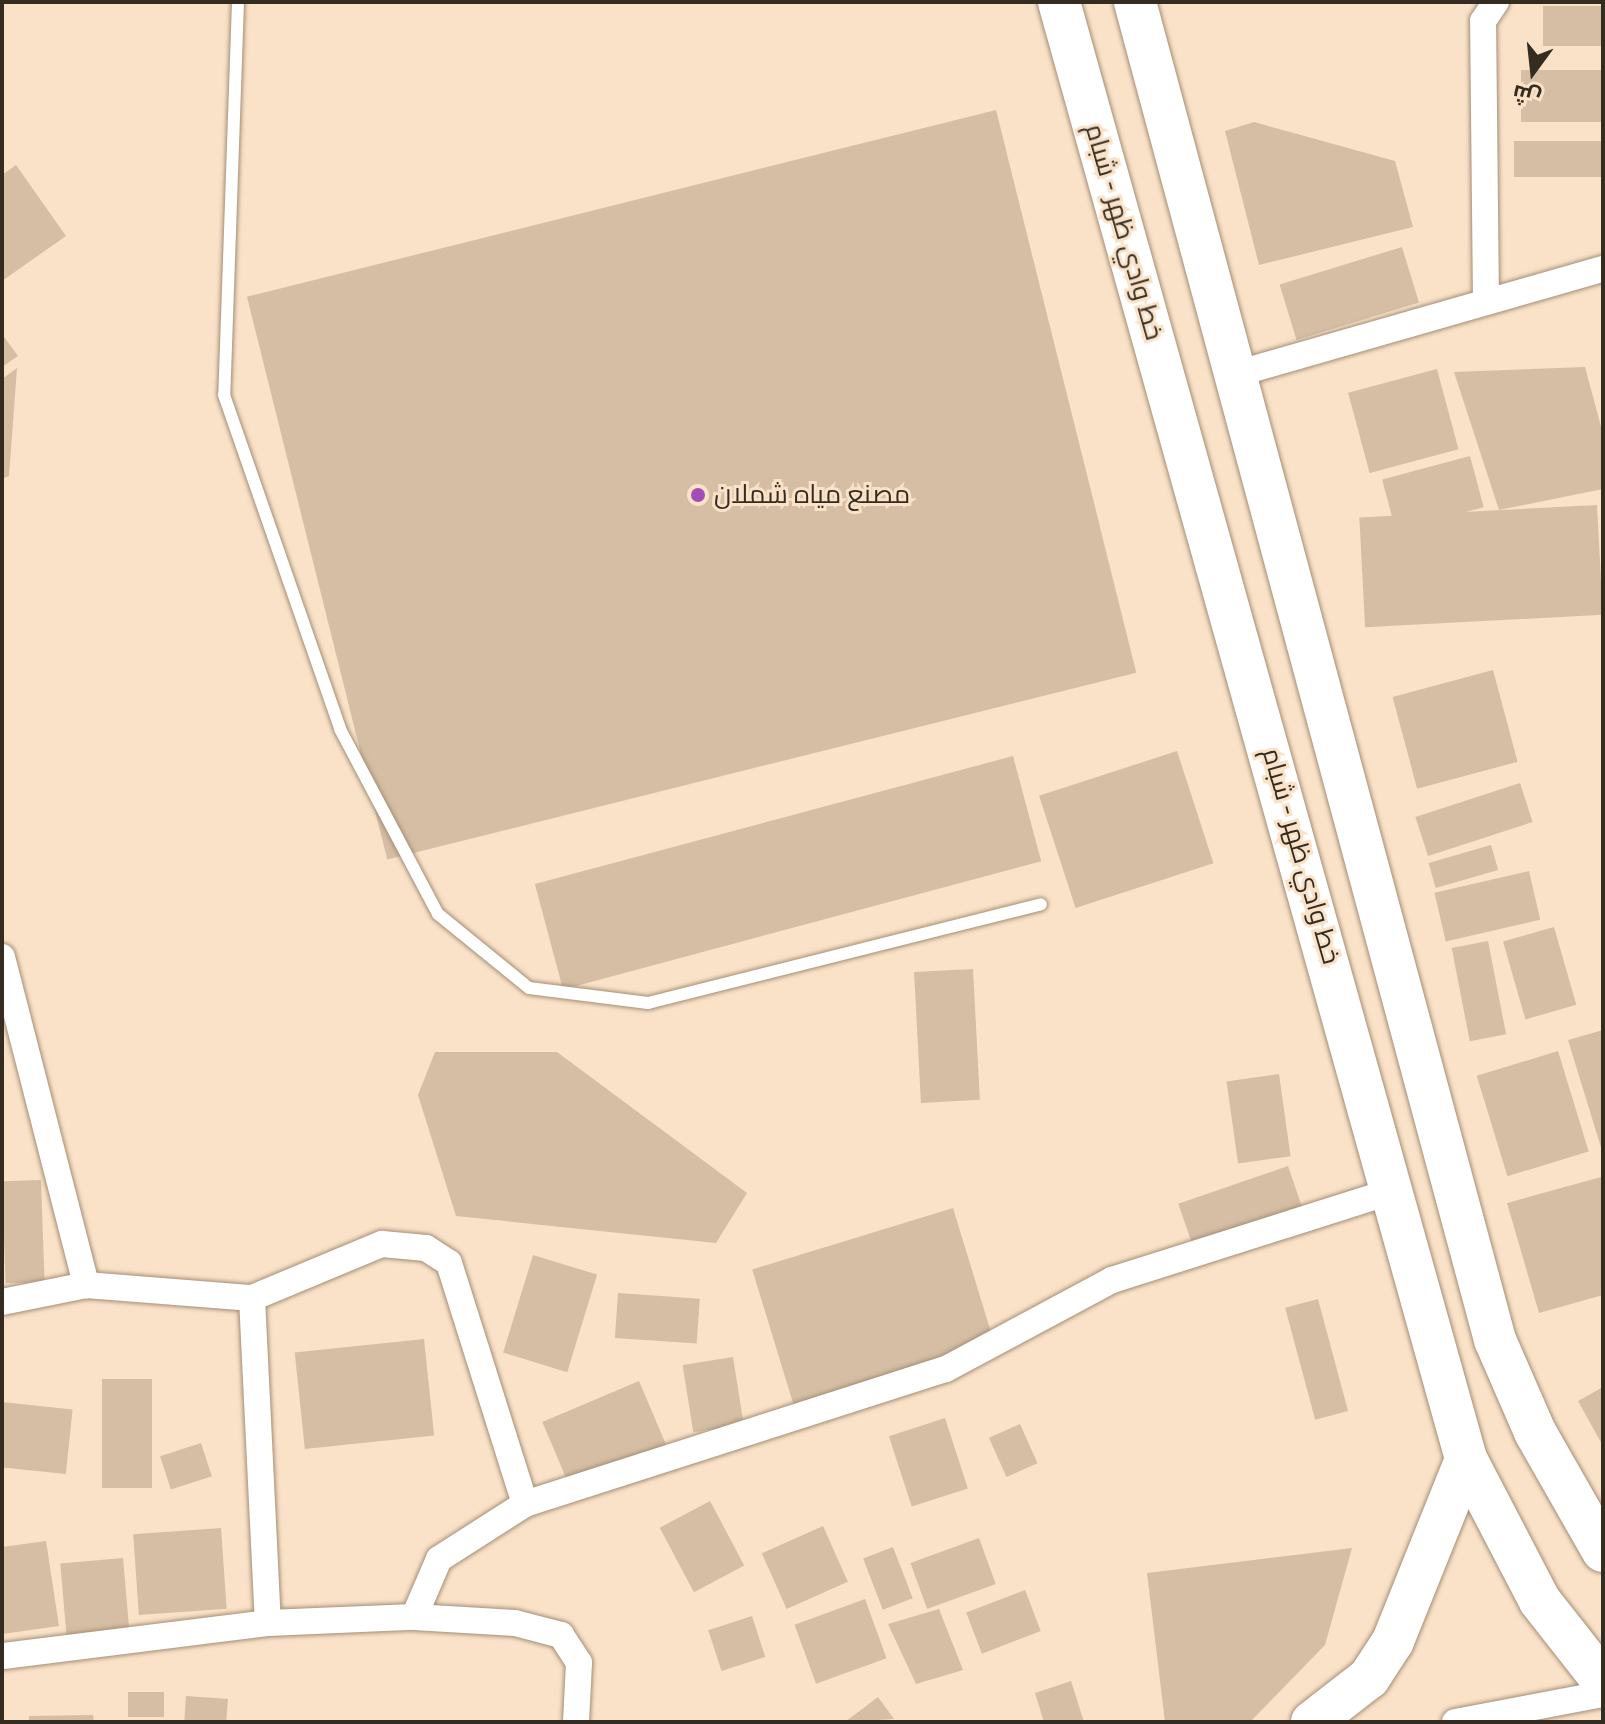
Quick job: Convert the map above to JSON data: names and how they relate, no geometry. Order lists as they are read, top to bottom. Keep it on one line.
{"streets":{"main road":["خط وادي ظهر - شبام"]},"places":["مصنع مياه شملان"],"north":"bottom"}
